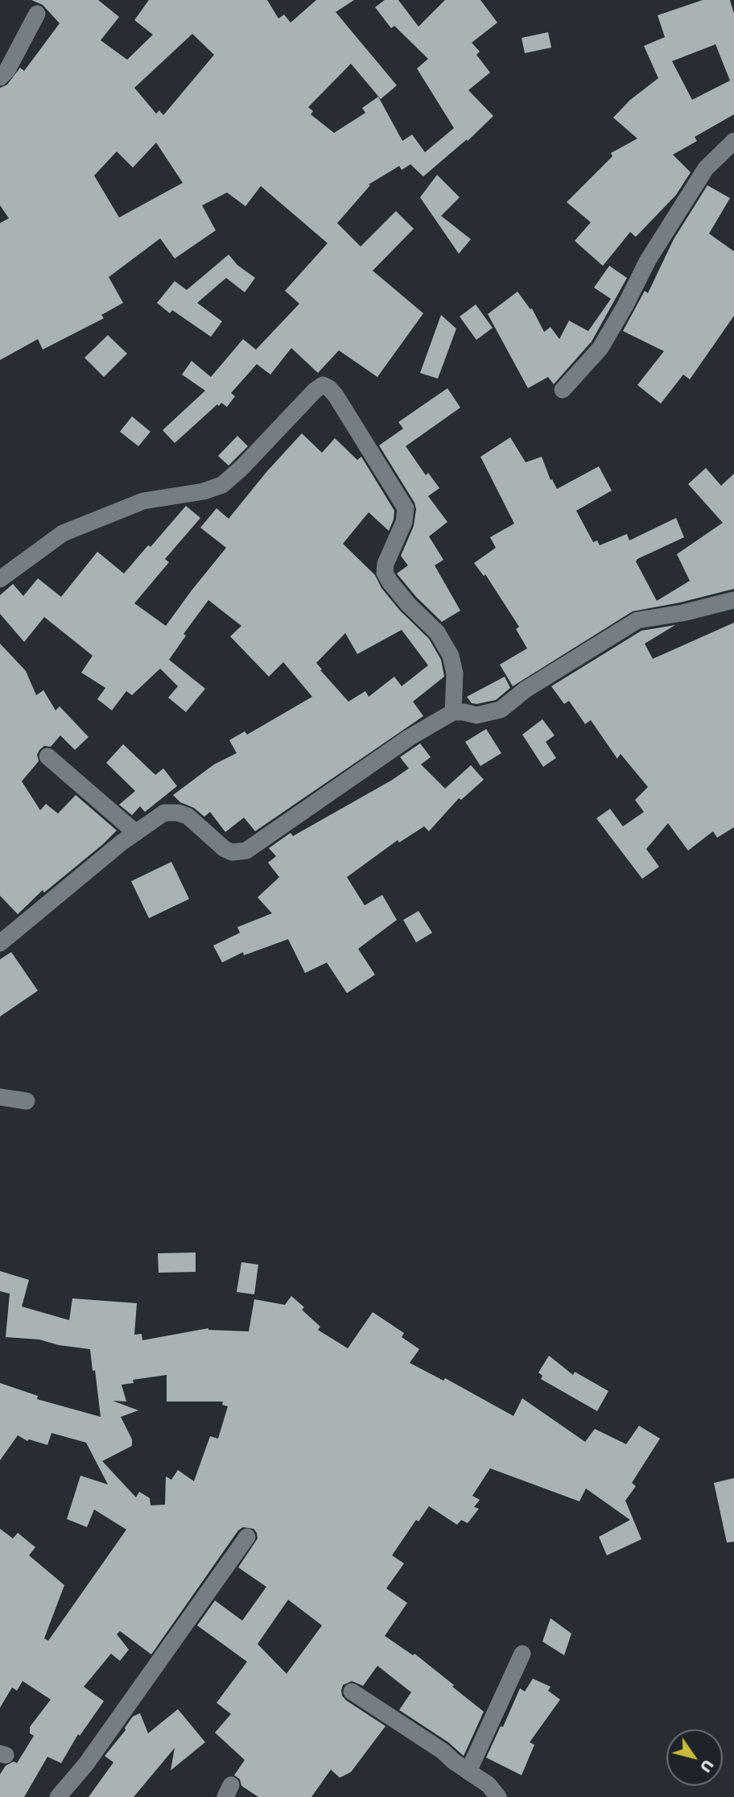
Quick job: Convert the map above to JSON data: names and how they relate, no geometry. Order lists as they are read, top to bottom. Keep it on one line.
{"north":"bottom right"}
